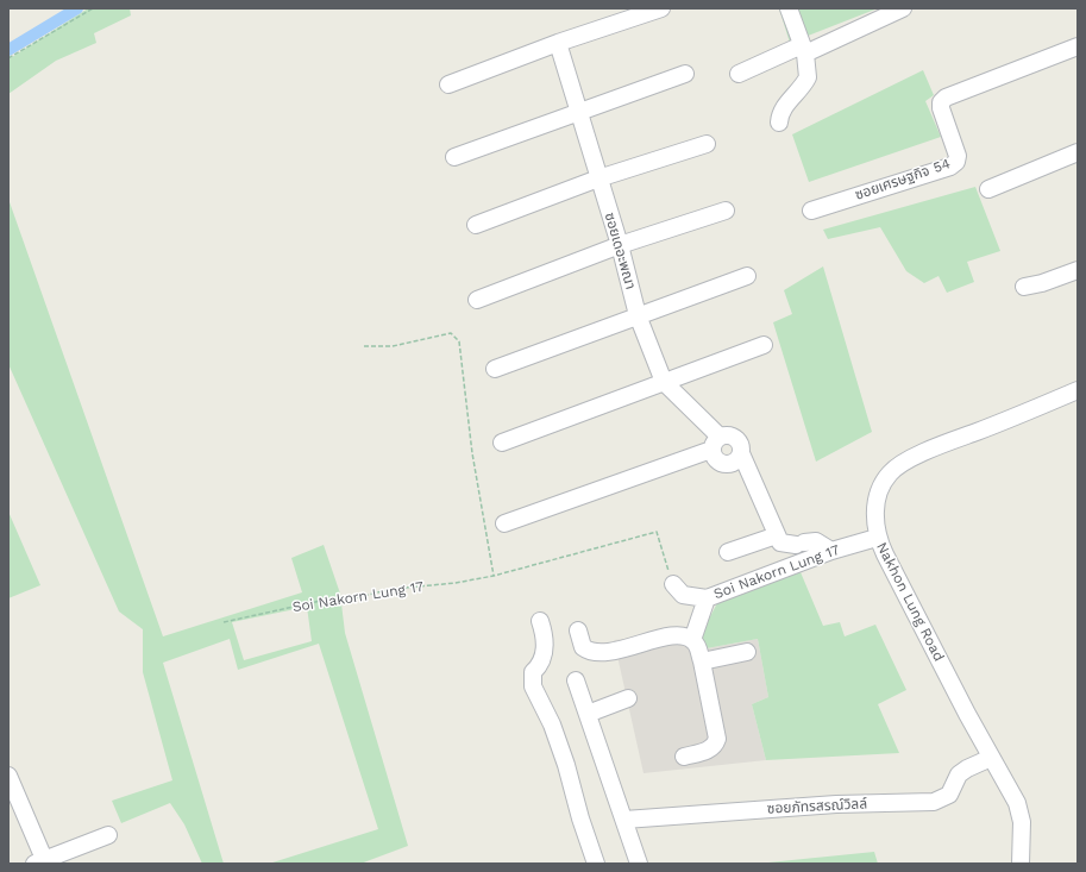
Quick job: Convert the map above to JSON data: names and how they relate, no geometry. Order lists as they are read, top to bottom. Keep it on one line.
{"streets":{"street":["ซอยเศรษฐกิจ 54","ซอยเดอะพณา","Soi Nakorn Lung 17","Nakhon Lung Road","ซอยภัทรสรณ์วิลล์"]},"crossings":[["Soi Nakorn Lung 17","Nakhon Lung Road"],["Nakhon Lung Road","ซอยภัทรสรณ์วิลล์"]]}
